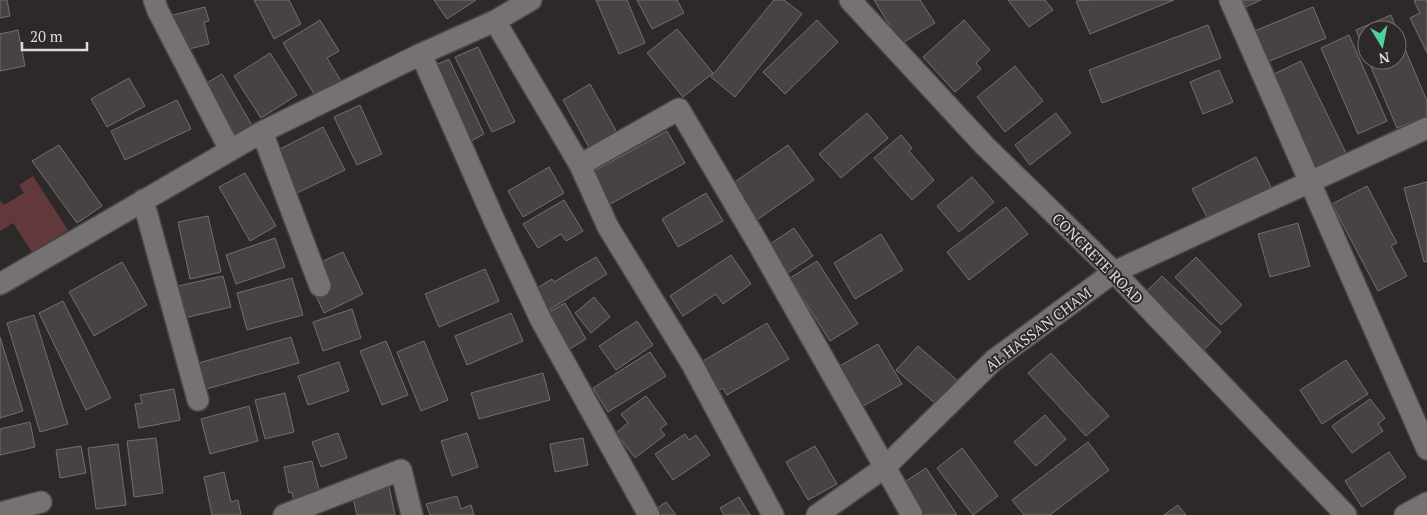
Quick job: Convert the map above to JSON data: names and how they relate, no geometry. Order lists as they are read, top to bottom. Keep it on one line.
{"streets":{"street":["CONCRETE ROAD","AL HASSAN CHAM"]},"crossings":[["CONCRETE ROAD","AL HASSAN CHAM"]],"scale_bar":"20 m","north":"bottom"}
